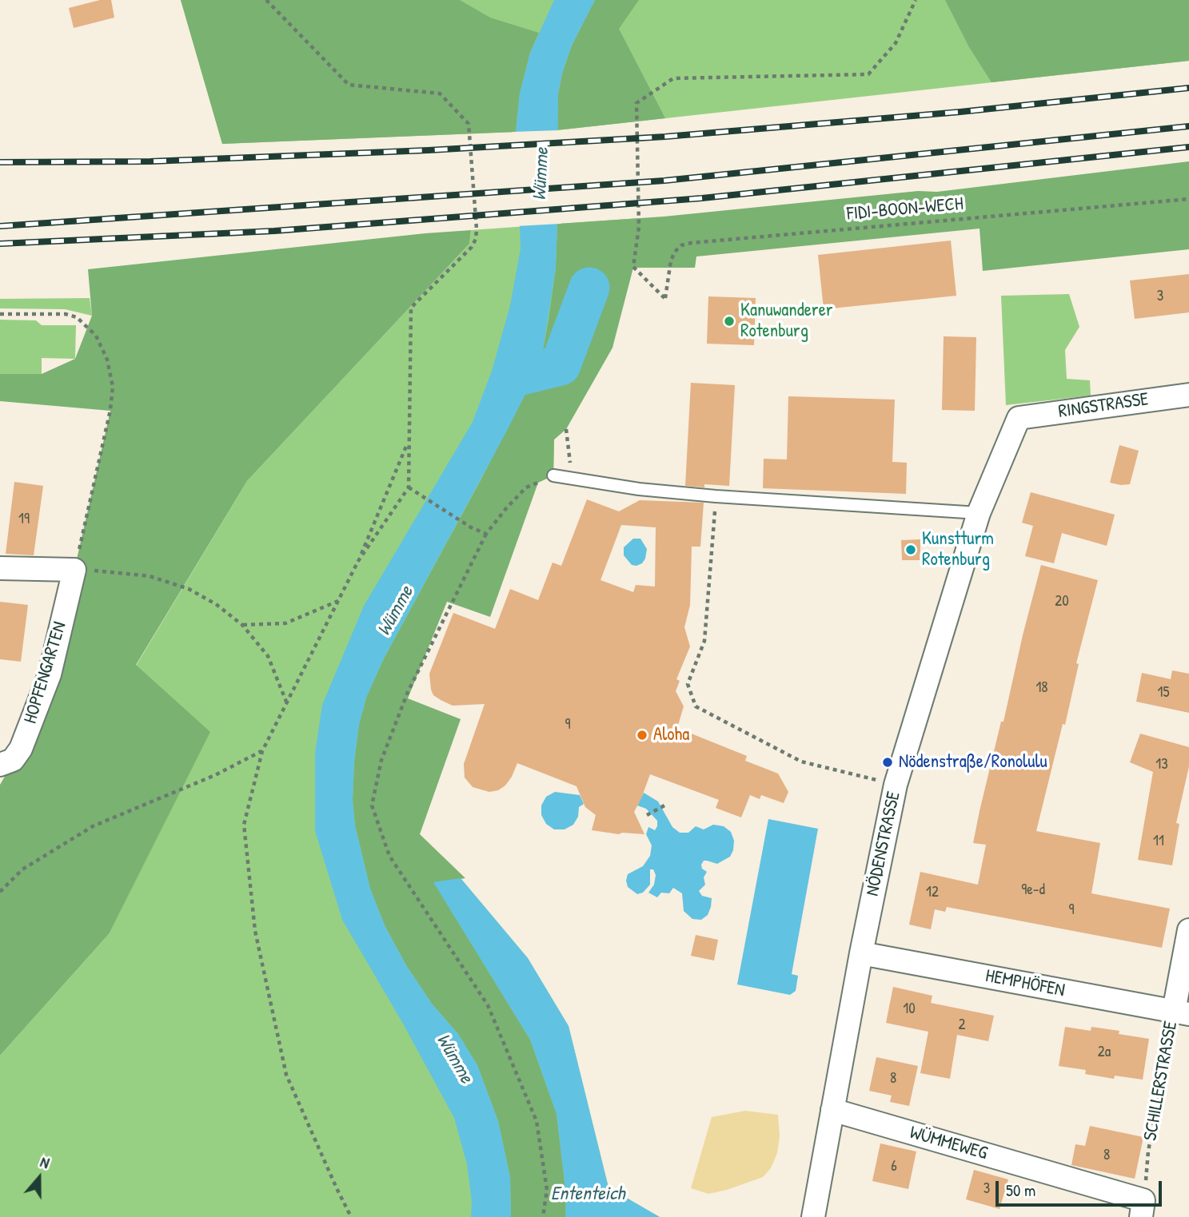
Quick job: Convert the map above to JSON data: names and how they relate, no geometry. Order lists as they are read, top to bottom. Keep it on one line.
{"streets":{"street":["RINGSTRASSE","HOPFENGARTEN","NÖDENSTRASSE","HEMPHÖFEN","SCHILLERSTRASSE","WÜMMEWEG"],"path":["FIDI-BOON-WECH"]},"crossings":[["RINGSTRASSE","NÖDENSTRASSE"],["NÖDENSTRASSE","HEMPHÖFEN"],["NÖDENSTRASSE","WÜMMEWEG"],["HEMPHÖFEN","SCHILLERSTRASSE"],["SCHILLERSTRASSE","WÜMMEWEG"]],"water":["Wümme","Ententeich"],"places":["Kanuwanderer Rotenburg","Kunstturm Rotenburg","Aloha","Nödenstraße/Ronolulu"],"house_numbers":["3","19","20","18","15","9","13","11","9e-d","12","9","10","2","2a","8","8","6","3"],"scale_bar":"50 m","north":"top"}
